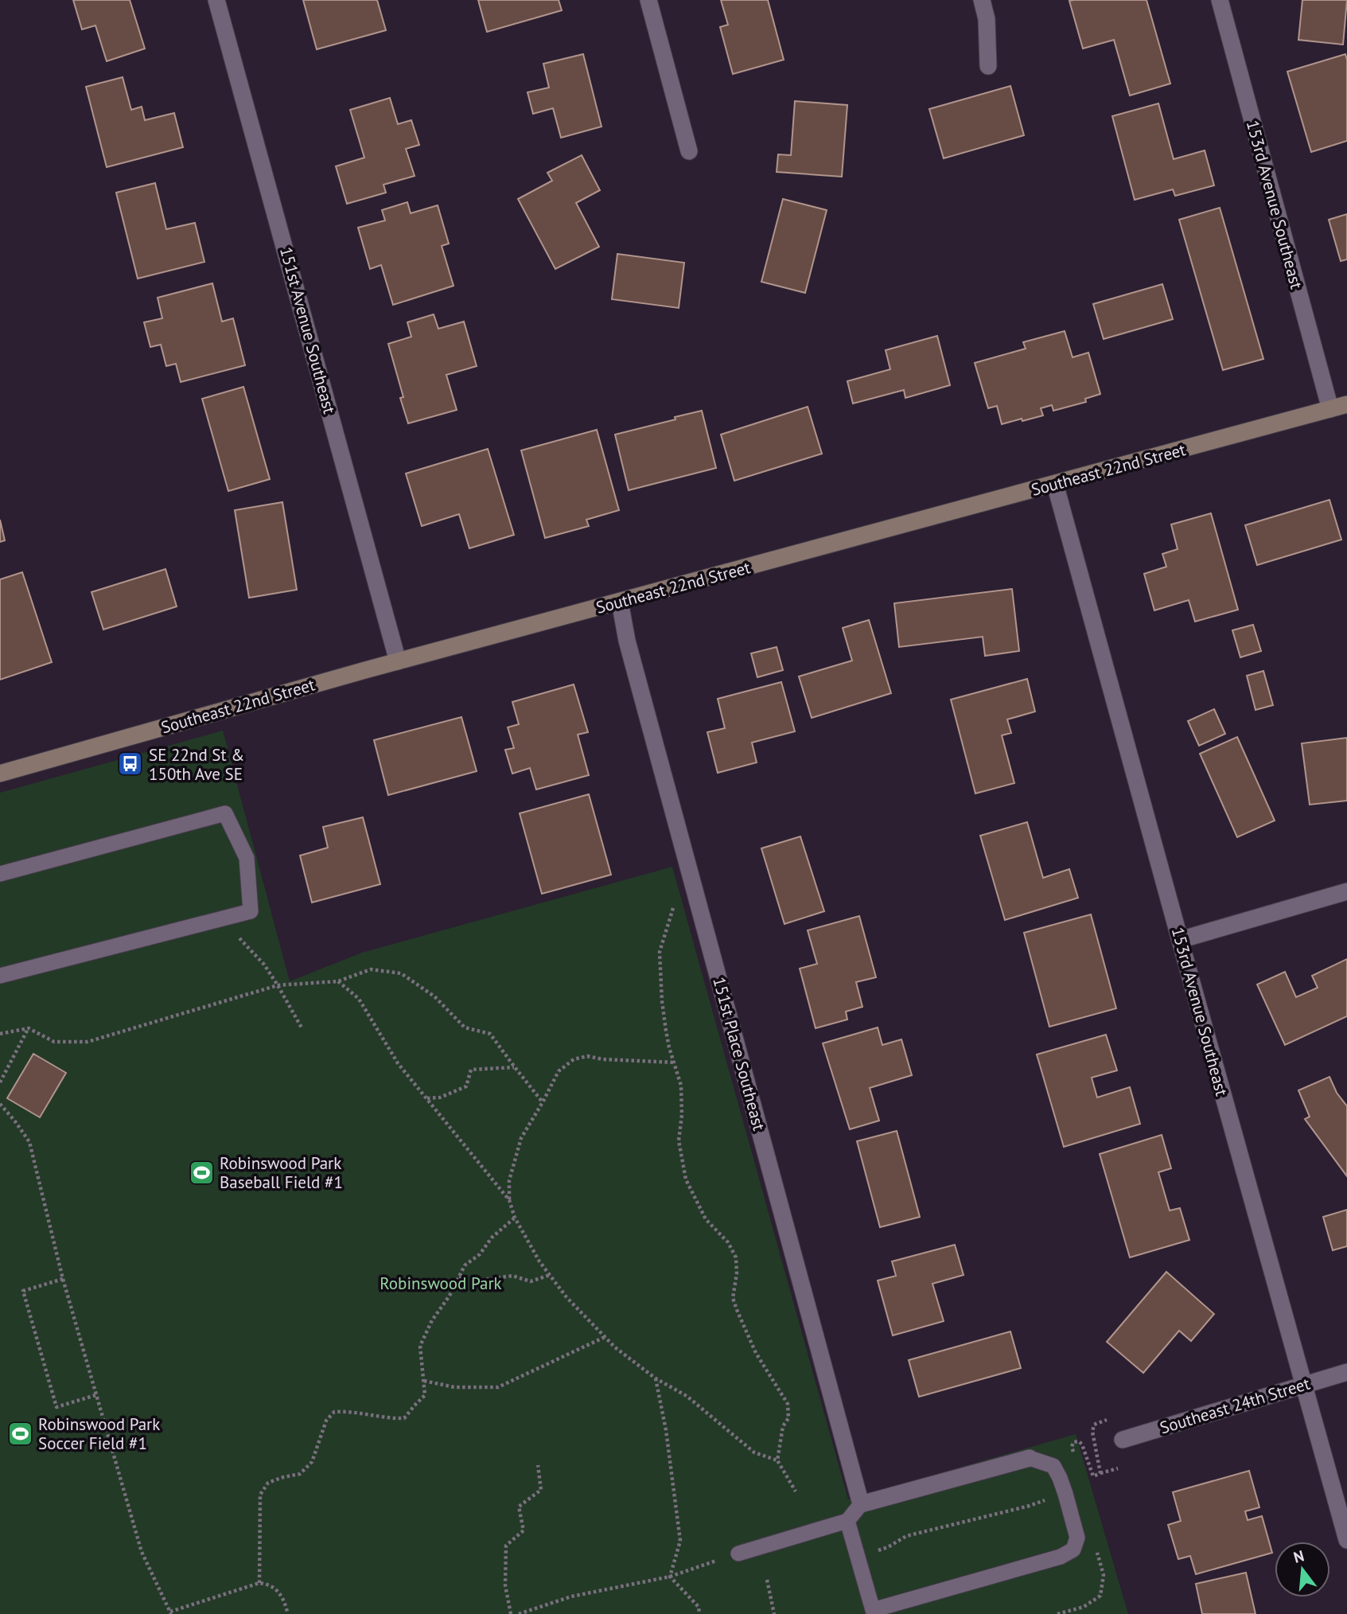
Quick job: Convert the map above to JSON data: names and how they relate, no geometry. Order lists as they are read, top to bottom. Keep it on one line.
{"streets":{"street":["153rd Avenue Southeast","151st Avenue Southeast","Southeast 22nd Street","151st Place Southeast","Southeast 24th Street"]},"crossings":[["153rd Avenue Southeast","Southeast 22nd Street"],["153rd Avenue Southeast","Southeast 24th Street"],["151st Avenue Southeast","Southeast 22nd Street"],["Southeast 22nd Street","151st Place Southeast"]],"parks":["Robinswood Park"],"places":{"bus stop":["SE 22nd St & 150th Ave SE"],"sports":["Robinswood Park Baseball Field #1","Robinswood Park Soccer Field #1"]},"north":"top"}
